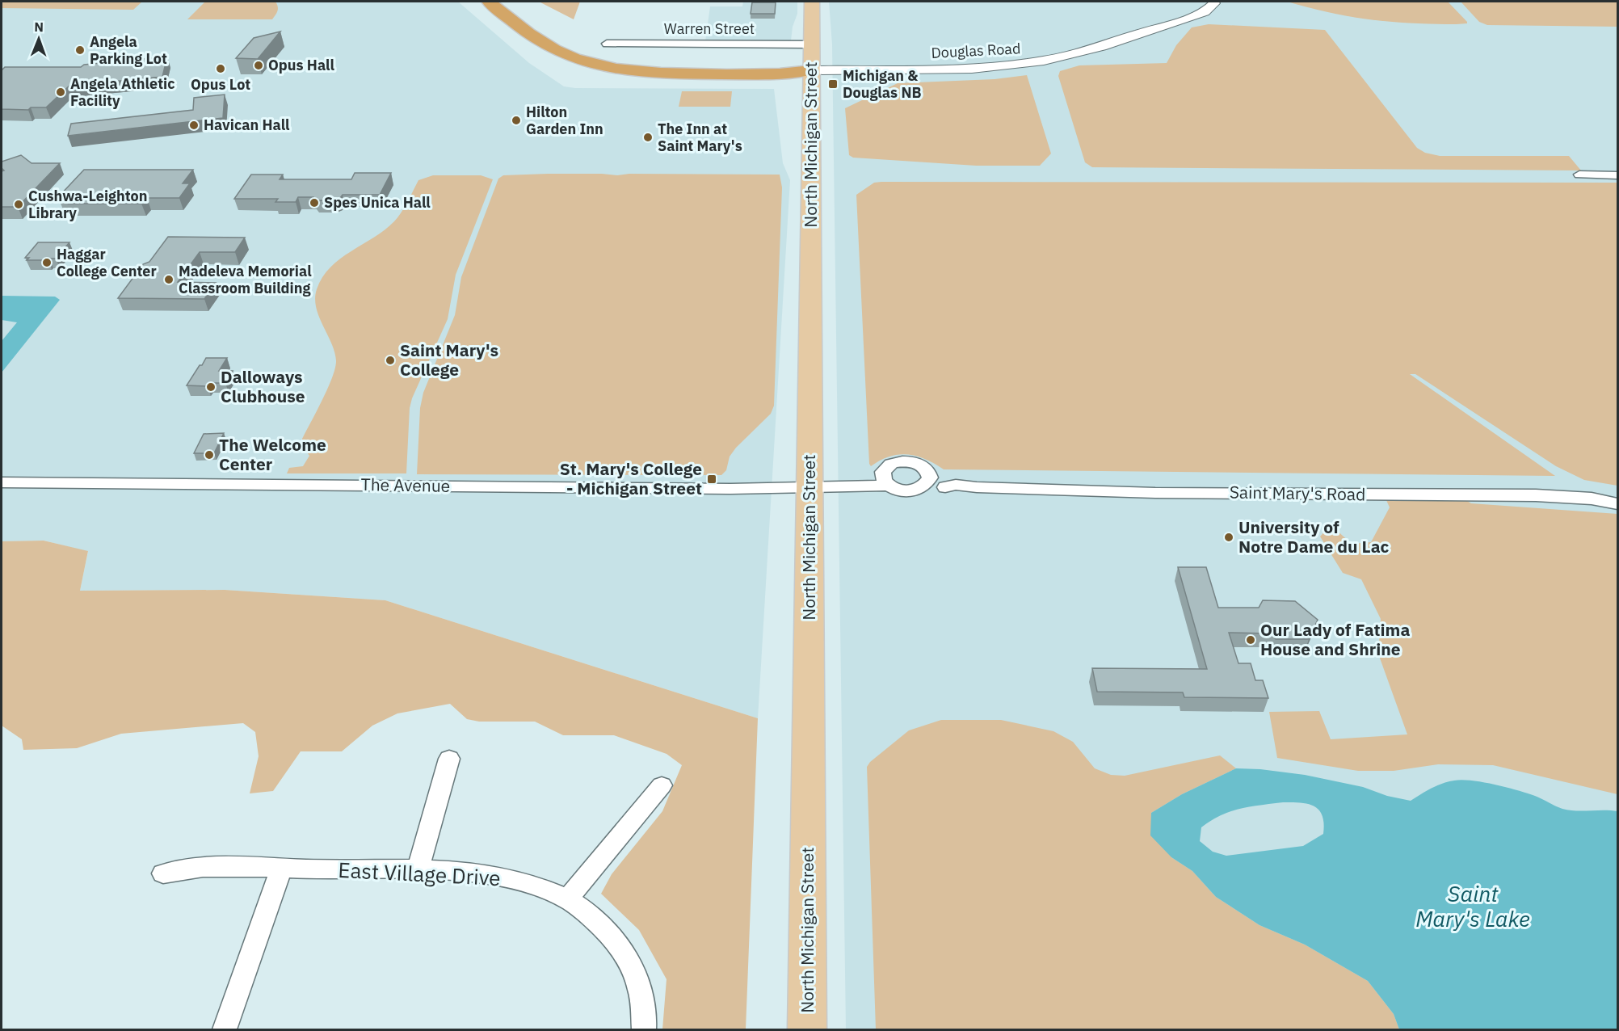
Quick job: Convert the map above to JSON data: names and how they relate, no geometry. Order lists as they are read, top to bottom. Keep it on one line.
{"streets":{"main road":["North Michigan Street"],"street":["Warren Street","Douglas Road","The Avenue","Saint Mary's Road","East Village Drive"]},"crossings":[["Warren Street","North Michigan Street"],["Douglas Road","North Michigan Street"],["North Michigan Street","The Avenue"],["North Michigan Street","Saint Mary's Road"],["The Avenue","Saint Mary's Road"]],"water":["Saint Mary's Lake"],"places":{"other":["Angela Parking Lot","Opus Hall","Opus Lot","Angela Athletic Facility","Hilton Garden Inn","Havican Hall","The Inn at Saint Mary's","Spes Unica Hall","Cushwa-Leighton Library","Haggar College Center","Madeleva Memorial Classroom Building","Saint Mary's College","Dalloways Clubhouse","The Welcome Center","University of Notre Dame du Lac","Our Lady of Fatima House and Shrine"],"transit":["Michigan & Douglas NB","St. Mary's College - Michigan Street"]},"north":"top"}
